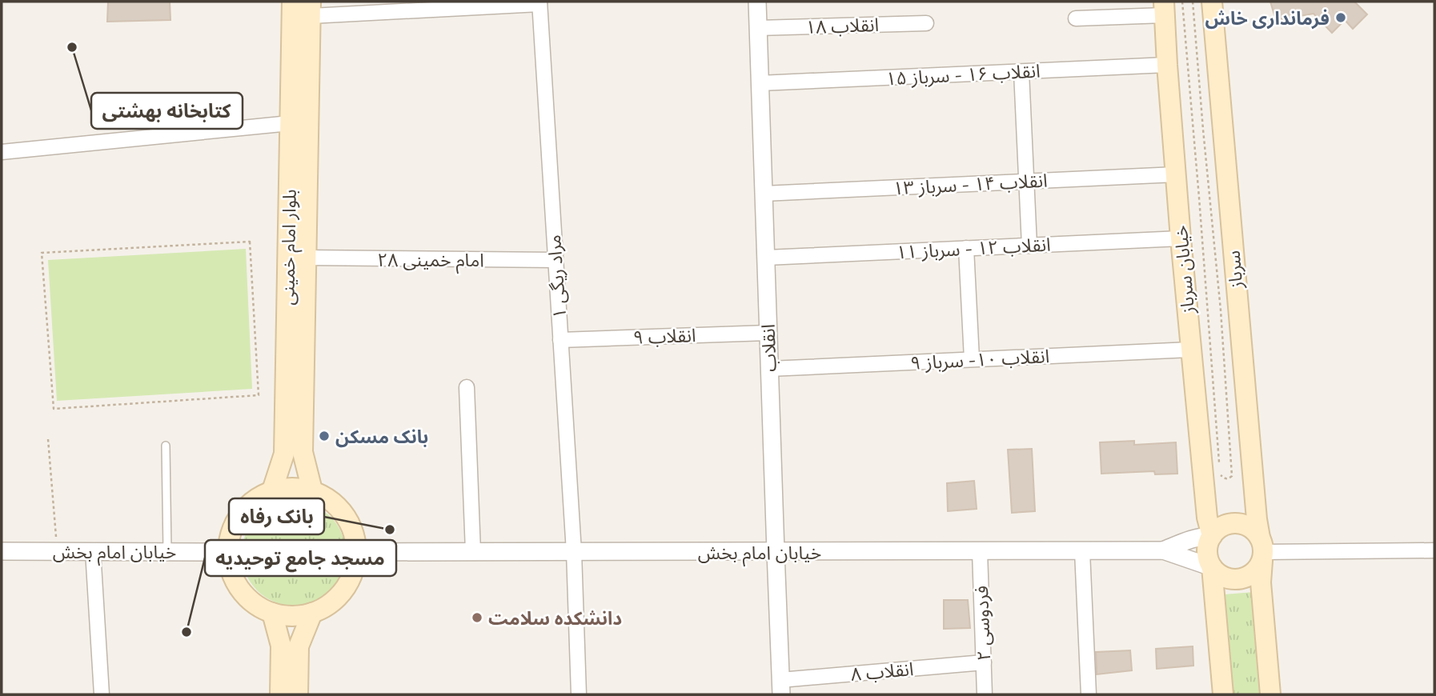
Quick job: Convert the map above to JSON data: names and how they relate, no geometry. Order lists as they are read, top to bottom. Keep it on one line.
{"streets":{"main road":["بلوار امام خمینی","خیابان سرباز","سرباز"],"street":["انقلاب ۱۸","انقلاب ۱۶ - سرباز ۱۵","انقلاب ۱۴ - سرباز ۱۳","انقلاب ۱۲ - سرباز ۱۱","امام خمینی ۲۸","مراد ریگی ۱","انقلاب ۹","انقلاب","انقلاب ۱۰- سرباز ۹","خیابان امام بخش","فردوسی ۲","انقلاب ۸"]},"crossings":[["انقلاب ۱۸","انقلاب"],["انقلاب ۱۶ - سرباز ۱۵","خیابان سرباز"],["انقلاب ۱۶ - سرباز ۱۵","انقلاب"],["انقلاب ۱۴ - سرباز ۱۳","خیابان سرباز"],["انقلاب ۱۴ - سرباز ۱۳","انقلاب"],["بلوار امام خمینی","امام خمینی ۲۸"],["بلوار امام خمینی","خیابان امام بخش"],["انقلاب ۱۲ - سرباز ۱۱","خیابان سرباز"],["انقلاب ۱۲ - سرباز ۱۱","انقلاب"],["امام خمینی ۲۸","مراد ریگی ۱"],["خیابان سرباز","سرباز"],["خیابان سرباز","انقلاب ۱۰- سرباز ۹"],["مراد ریگی ۱","انقلاب ۹"],["مراد ریگی ۱","خیابان امام بخش"],["انقلاب ۹","انقلاب"],["انقلاب","انقلاب ۱۰- سرباز ۹"],["انقلاب","خیابان امام بخش"],["انقلاب","انقلاب ۸"],["خیابان امام بخش","فردوسی ۲"],["فردوسی ۲","انقلاب ۸"]],"places":["فرمانداری خاش","کتابخانه بهشتی","بانک مسکن","بانک رفاه","دانشکده سلامت","مسجد جامع توحیدیه"]}
